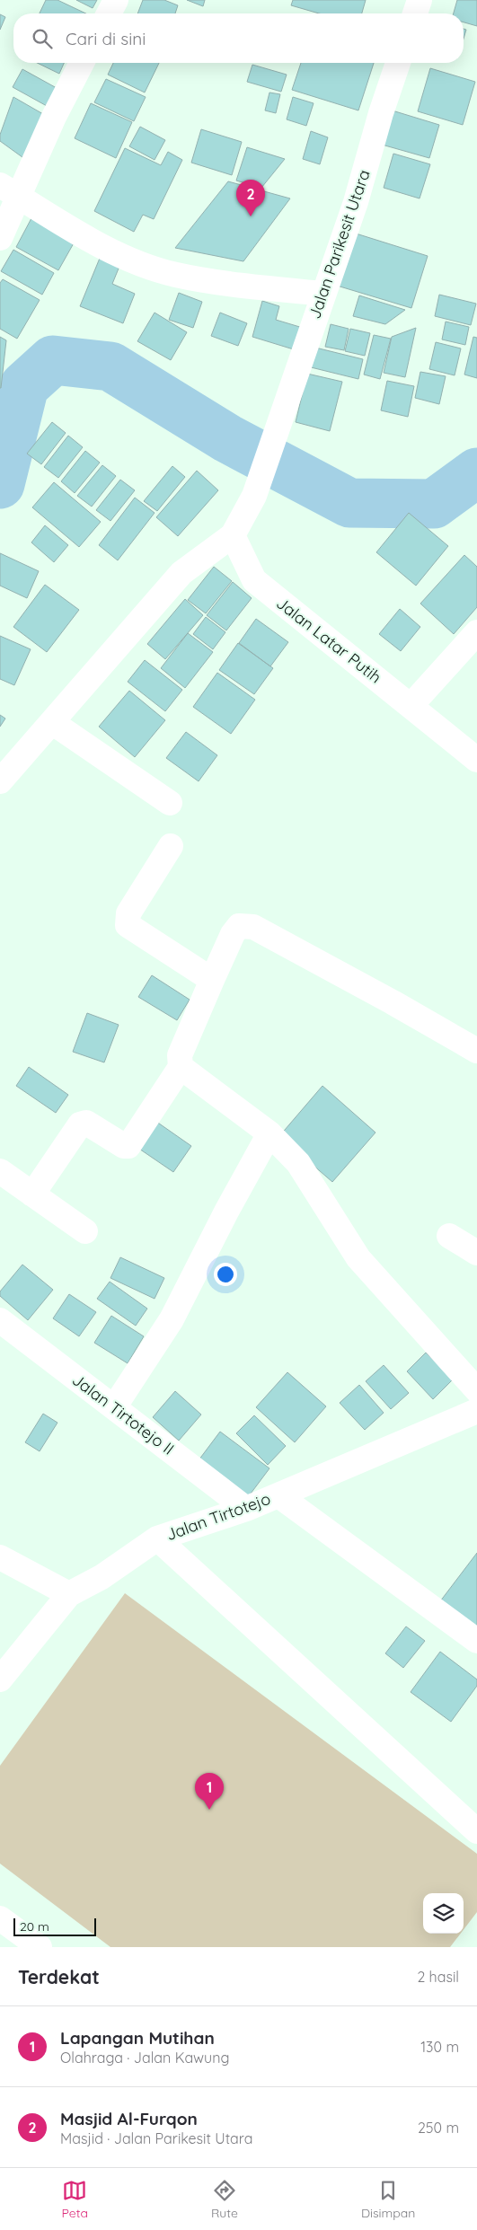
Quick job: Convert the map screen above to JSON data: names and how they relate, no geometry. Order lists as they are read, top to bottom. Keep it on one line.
{"streets":{"street":["Jalan Parikesit Utara","Jalan Latar Putih","Jalan Tirtotejo II","Jalan Tirtotejo"]},"crossings":[["Jalan Parikesit Utara","Jalan Latar Putih"],["Jalan Tirtotejo II","Jalan Tirtotejo"]],"scale_bar":"20 m","page":{"search":"Cari di sini","pins":["2","1"],"scale":"20 m","heading":["Terdekat","2 hasil"],"list":[{"mark":"1","name":"Lapangan Mutihan","note":"Olahraga · Jalan Kawung","value":"130 m"},{"mark":"2","name":"Masjid Al-Furqon","note":"Masjid · Jalan Parikesit Utara","value":"250 m"}],"nav":["Peta","Rute","Disimpan"]}}
